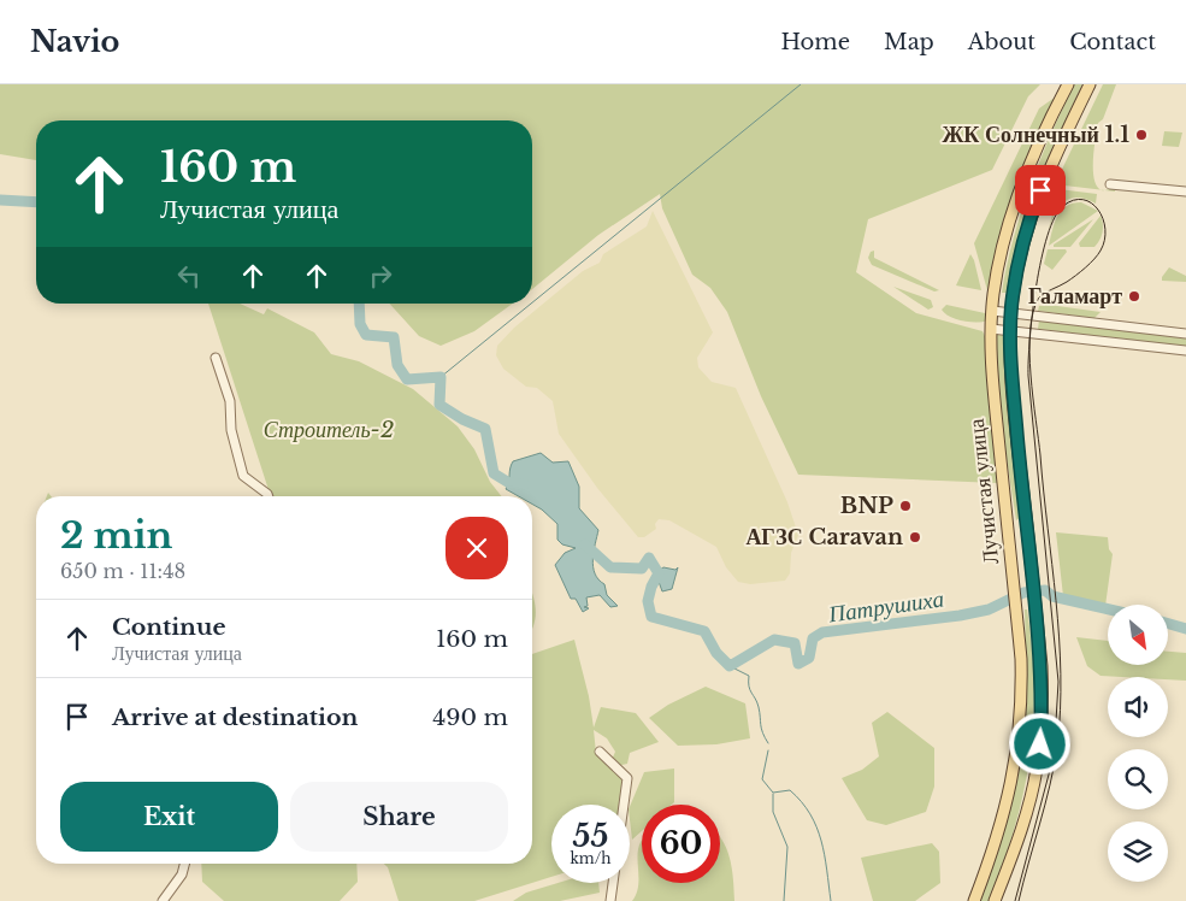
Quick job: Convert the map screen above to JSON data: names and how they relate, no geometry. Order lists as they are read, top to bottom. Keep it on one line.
{"streets":{"main road":["Лучистая улица"]},"water":["Патрушиха"],"parks":["Строитель-2"],"places":["ЖК Солнечный 1.1","Галамарт","BNP","АГЗС Caravan"],"north":"bottom right","page":{"header":"Navio","nav":["Home","Map","About","Contact"],"turn":["160 m","Лучистая улица"],"heading":["2 min","650 m · 11:48"],"list":[{"name":"Continue","note":"Лучистая улица","value":"160 m"},{"name":"Arrive at destination","value":"490 m"}],"buttons":["Exit","Share"],"speed":"55 km/h","limit":"60"}}
